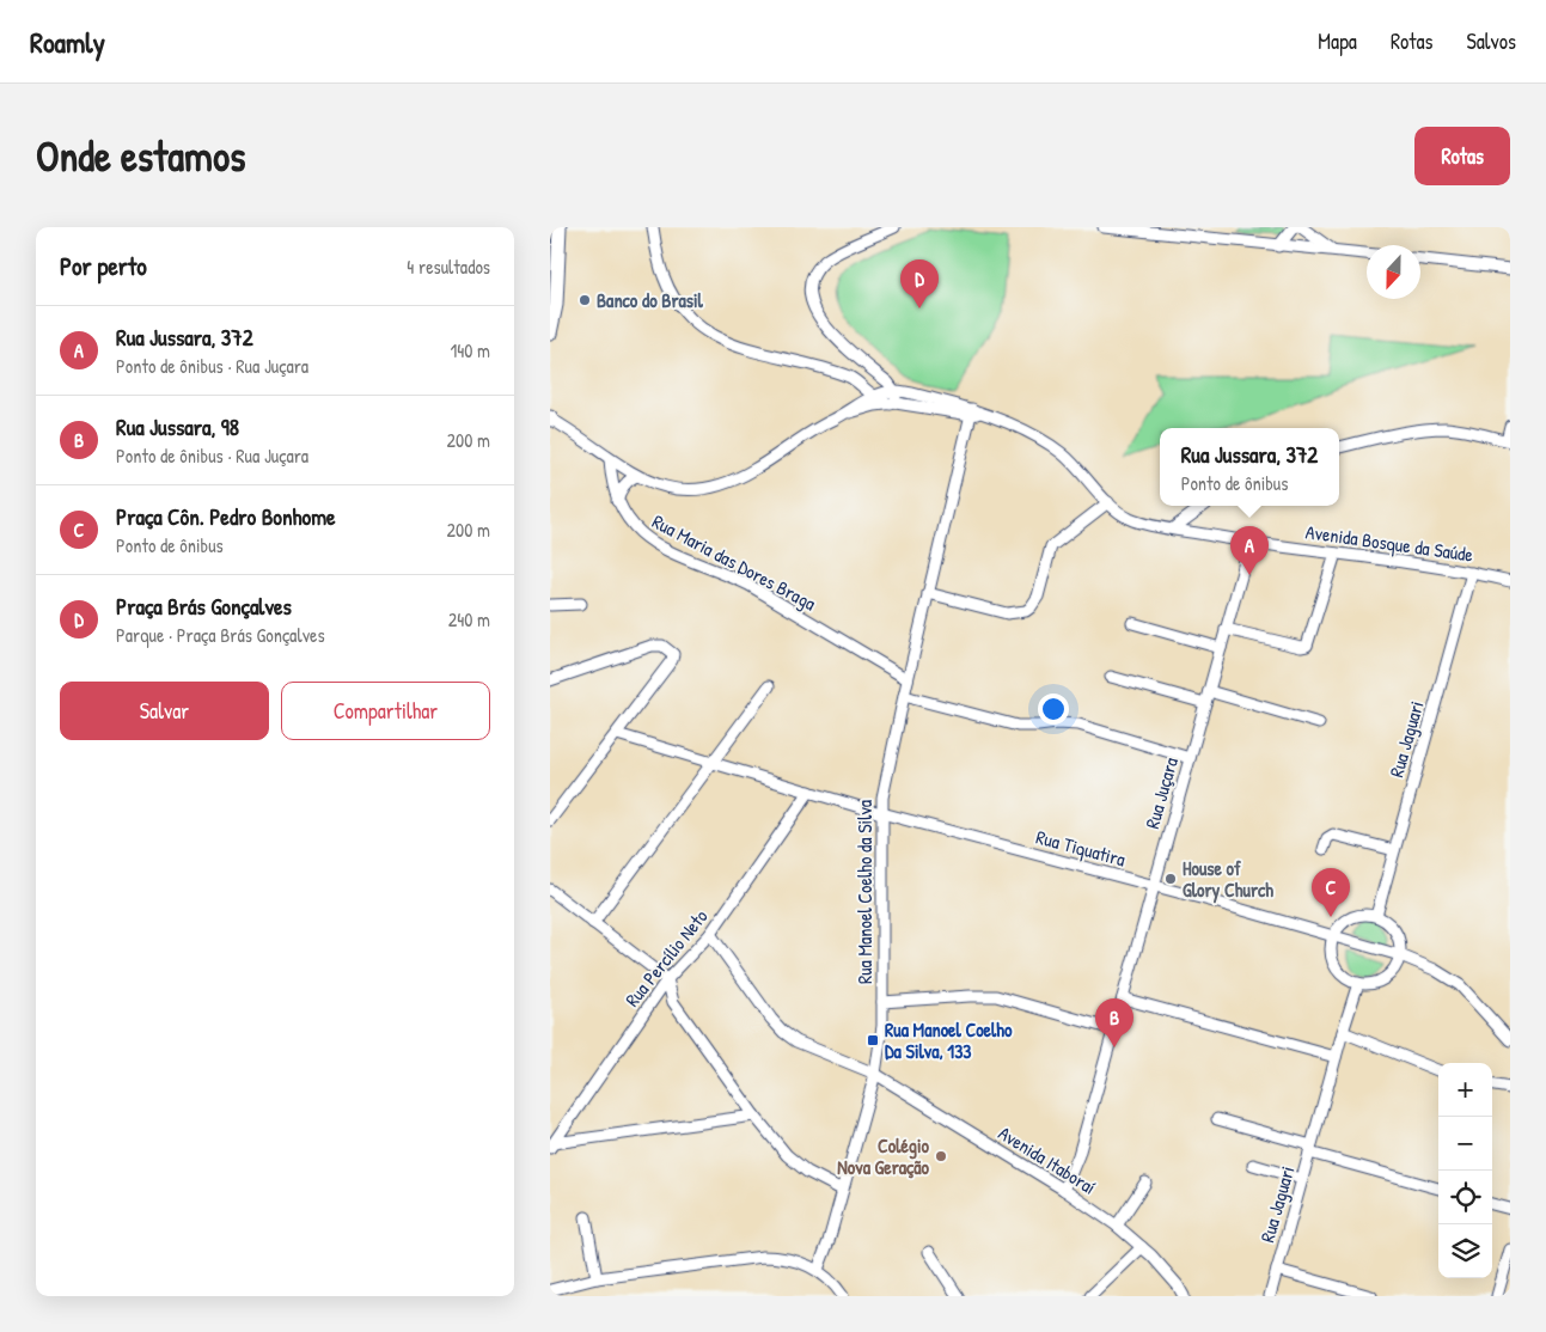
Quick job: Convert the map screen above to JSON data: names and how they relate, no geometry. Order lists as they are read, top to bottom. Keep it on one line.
{"streets":{"street":["Avenida Bosque da Saúde","Rua Maria das Dores Braga","Rua Jaguari","Rua Juçara","Rua Tiquatira","Rua Manoel Coelho da Silva","Rua Percílio Neto","Avenida Itaboraí"]},"crossings":[["Avenida Bosque da Saúde","Rua Maria das Dores Braga"],["Avenida Bosque da Saúde","Rua Jaguari"],["Avenida Bosque da Saúde","Rua Juçara"],["Avenida Bosque da Saúde","Rua Manoel Coelho da Silva"],["Rua Maria das Dores Braga","Rua Manoel Coelho da Silva"],["Rua Juçara","Rua Tiquatira"],["Rua Juçara","Avenida Itaboraí"],["Rua Tiquatira","Rua Manoel Coelho da Silva"],["Rua Tiquatira","Rua Percílio Neto"],["Rua Manoel Coelho da Silva","Avenida Itaboraí"],["Rua Percílio Neto","Avenida Itaboraí"]],"places":{"other":["Banco do Brasil","House of Glory Church","Colégio Nova Geração"],"transit":["Rua Manoel Coelho Da Silva, 133"]},"north":"bottom","page":{"header":"Roamly","nav":["Mapa","Rotas","Salvos"],"buttons":["Rotas",["Salvar","Compartilhar"]],"title":"Onde estamos","heading":["Por perto","4 resultados"],"pins":["D","A","C","B"],"list":[{"mark":"A","name":"Rua Jussara, 372","note":"Ponto de ônibus · Rua Juçara","value":"140 m"},{"mark":"B","name":"Rua Jussara, 98","note":"Ponto de ônibus · Rua Juçara","value":"200 m"},{"mark":"C","name":"Praça Côn. Pedro Bonhome","note":"Ponto de ônibus","value":"200 m"},{"mark":"D","name":"Praça Brás Gonçalves","note":"Parque · Praça Brás Gonçalves","value":"240 m"}],"popup":["Rua Jussara, 372","Ponto de ônibus"],"map_buttons":["+","−"]}}
